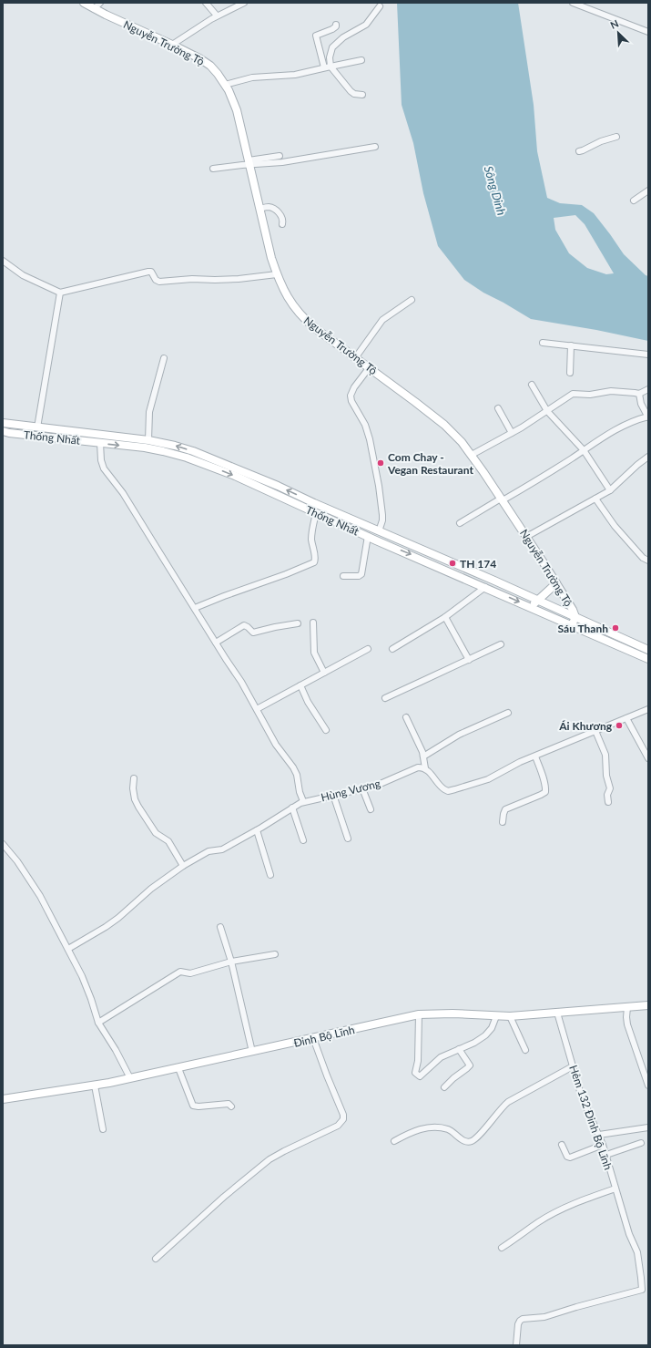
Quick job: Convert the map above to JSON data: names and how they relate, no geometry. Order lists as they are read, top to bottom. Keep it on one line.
{"streets":{"street":["Nguyễn Trường Tộ","Thống Nhất","Hùng Vương","Đinh Bộ Lĩnh","Hẻm 132 Đinh Bộ Lĩnh"]},"crossings":[["Nguyễn Trường Tộ","Thống Nhất"],["Đinh Bộ Lĩnh","Hẻm 132 Đinh Bộ Lĩnh"]],"water":["Sông Dinh"],"places":["Com Chay - Vegan Restaurant","TH 174","Sáu Thanh","Ái Khương"],"north":"top left"}
